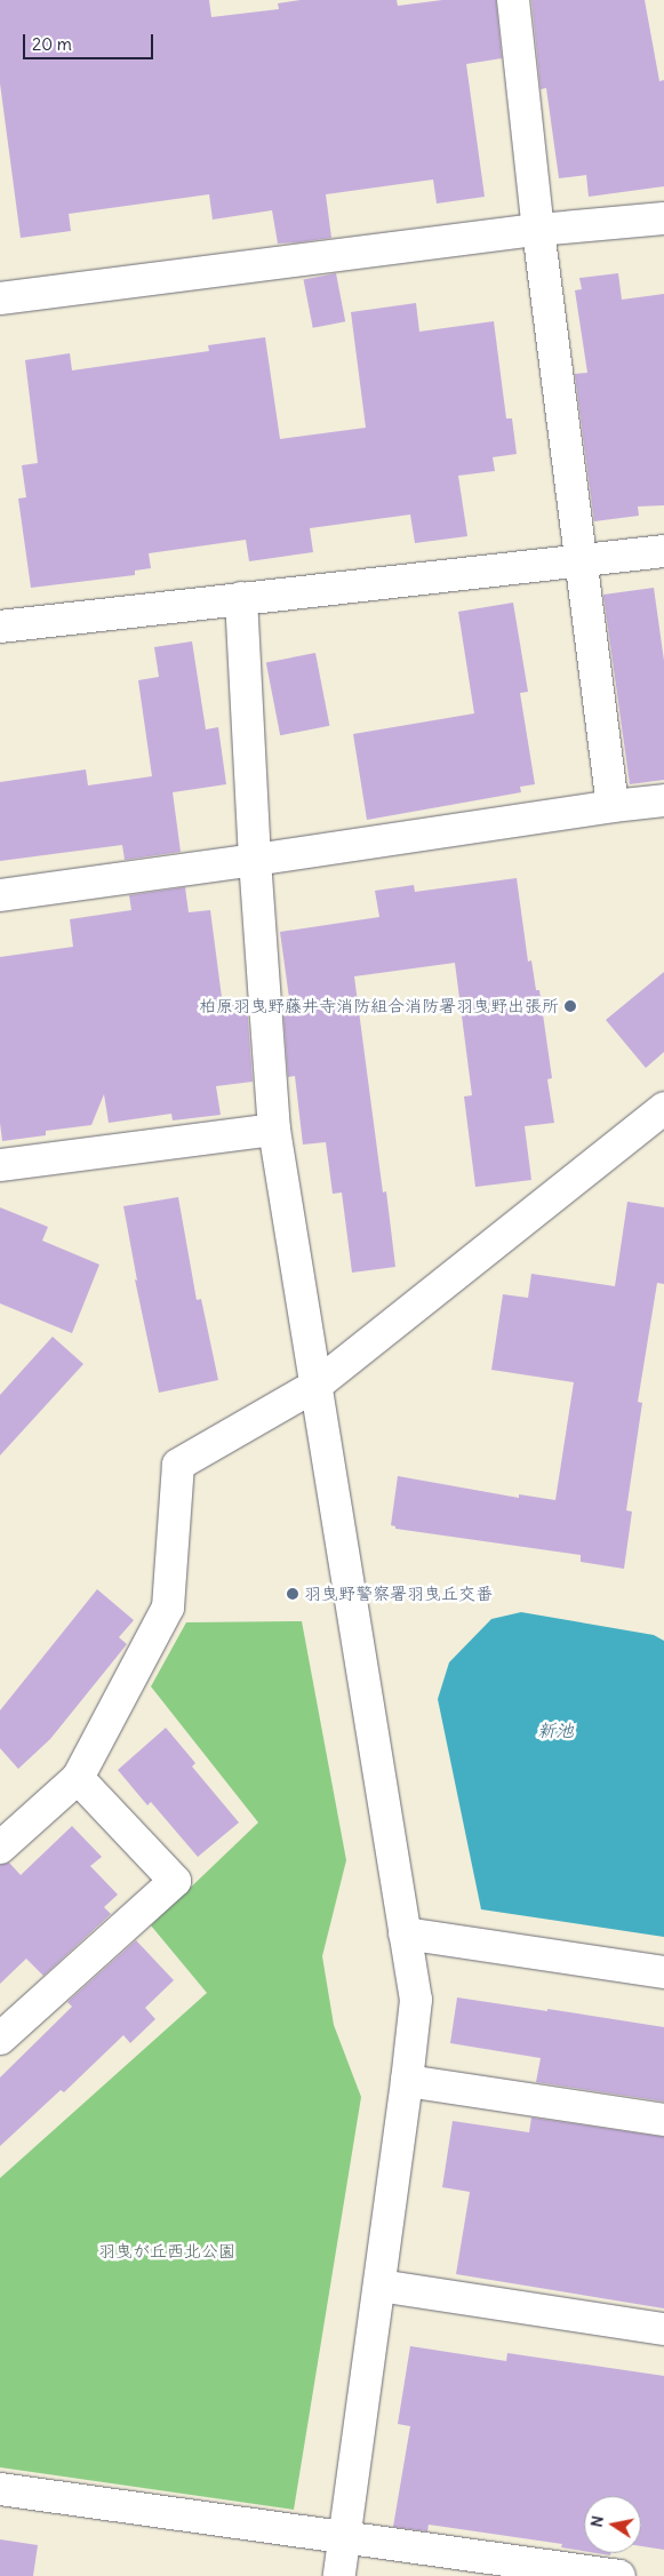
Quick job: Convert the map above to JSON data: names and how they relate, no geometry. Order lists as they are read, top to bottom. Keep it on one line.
{"water":["新池"],"parks":["羽曳が丘西北公園"],"places":["柏原羽曳野藤井寺消防組合消防署羽曳野出張所","羽曳野警察署羽曳丘交番"],"scale_bar":"20 m","north":"left"}
